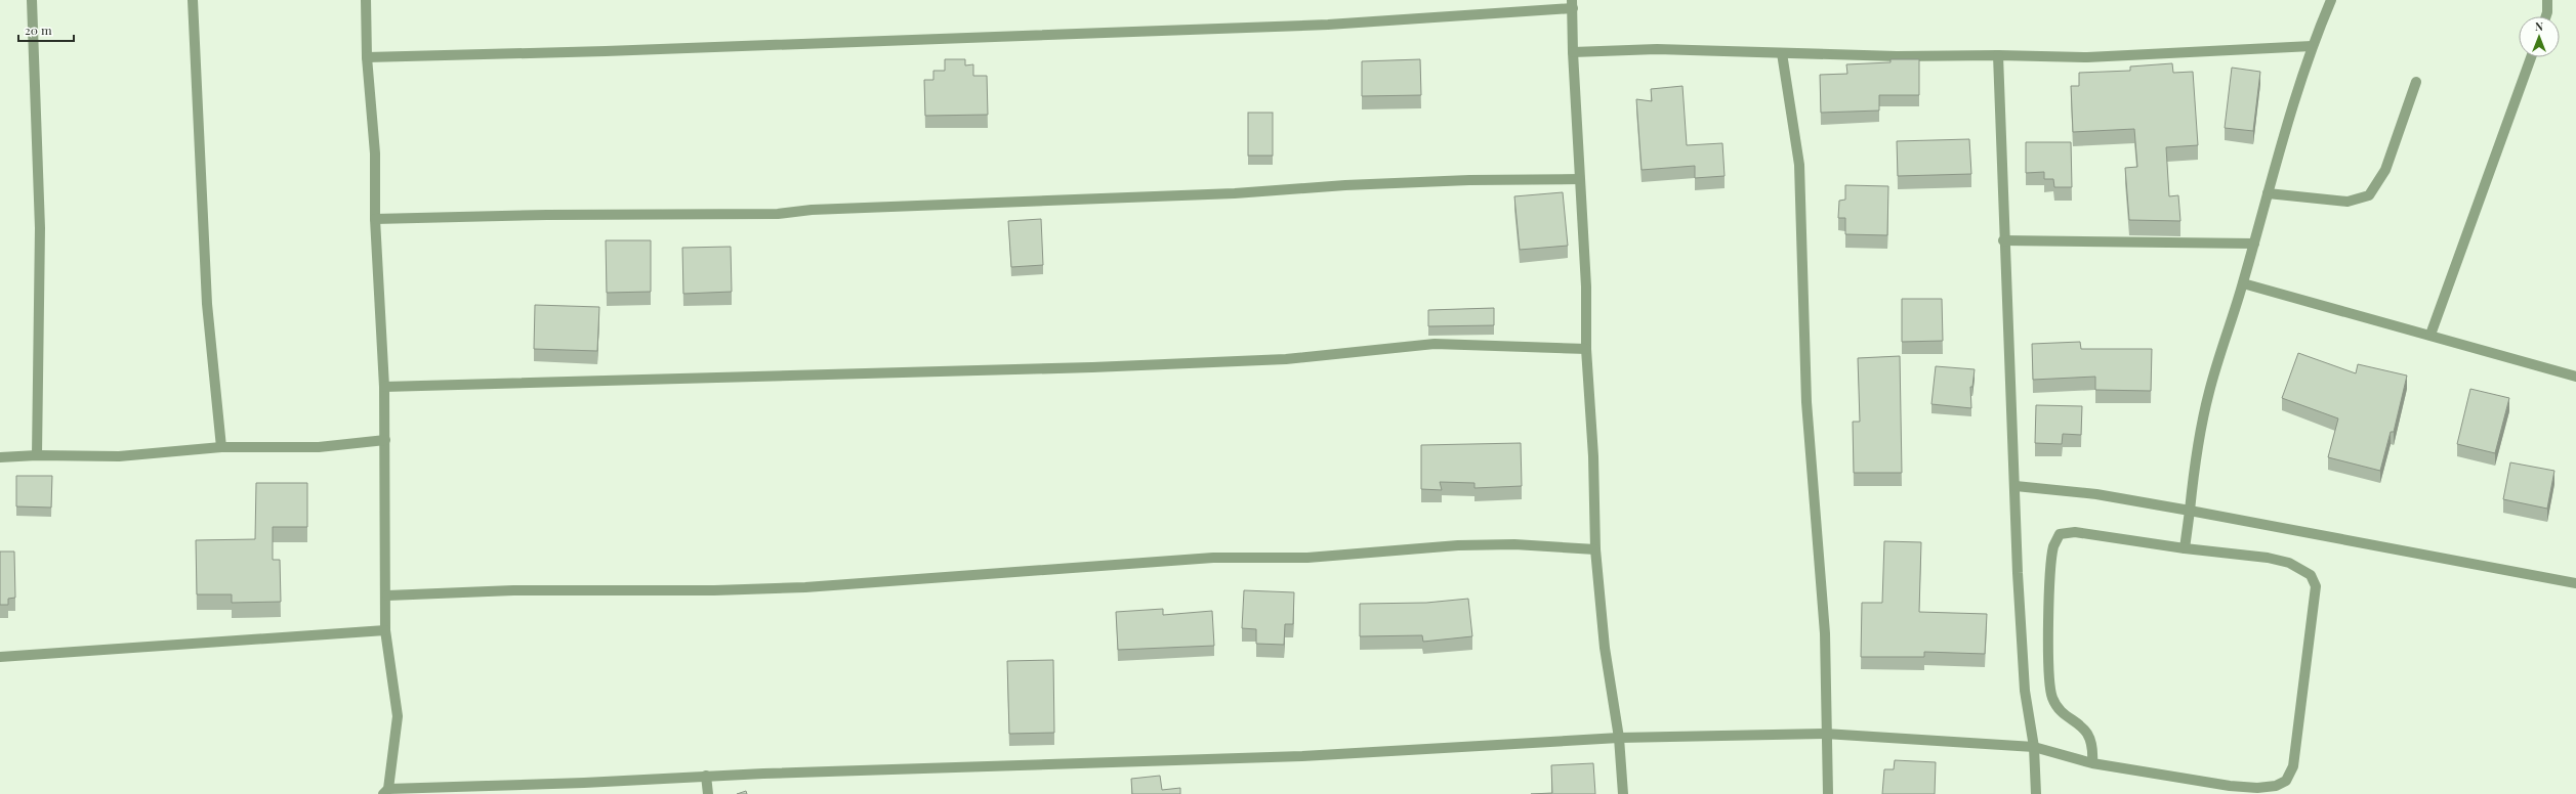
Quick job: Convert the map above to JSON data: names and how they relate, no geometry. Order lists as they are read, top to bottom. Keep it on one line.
{"scale_bar":"20 m","north":"top"}
